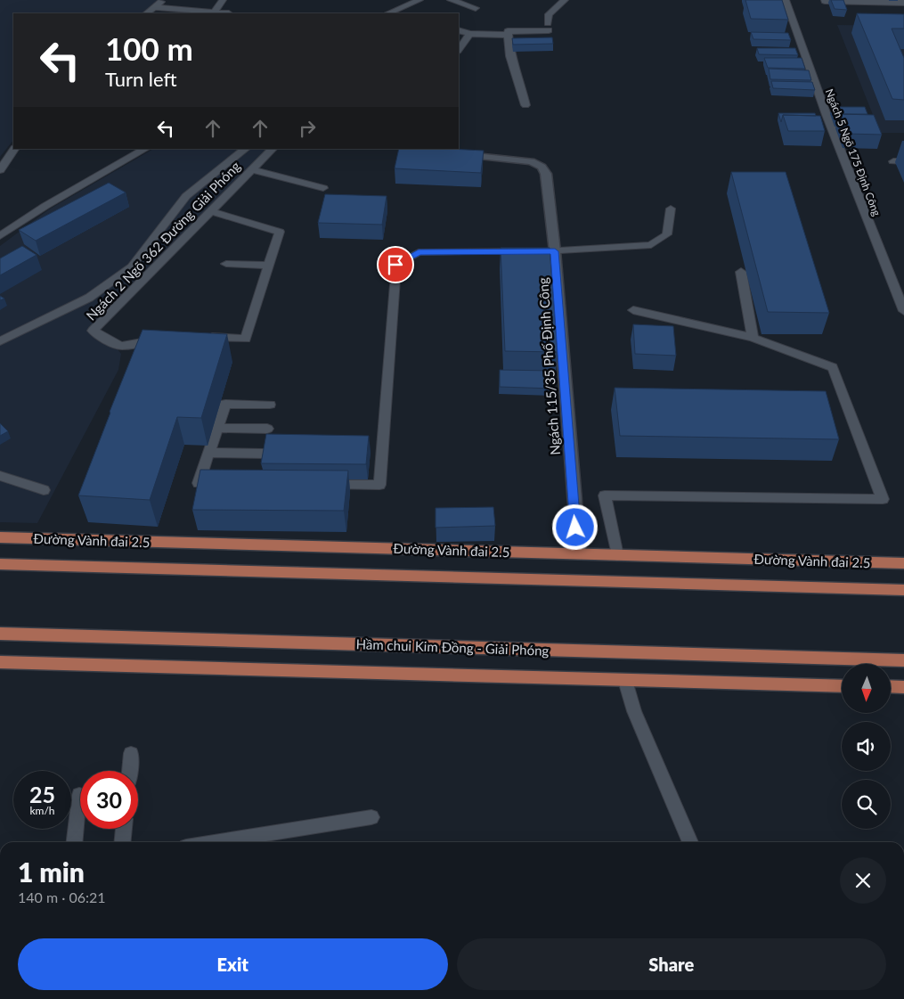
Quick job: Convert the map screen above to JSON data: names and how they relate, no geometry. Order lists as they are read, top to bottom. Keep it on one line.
{"streets":{"main road":["Đường Vành đai 2.5","Hầm chui Kim Đồng - Giải Phóng"],"street":["Ngách 115/35 Phố Định Công"],"lane":["Ngách 5 Ngõ 175 Định Công","Ngách 2 Ngõ 362 Đường Giải Phóng"]},"crossings":[["Ngách 115/35 Phố Định Công","Đường Vành đai 2.5"]],"north":"bottom","page":{"turn":["100 m","Turn left"],"speed":"25 km/h","limit":"30","heading":["1 min","140 m · 06:21"],"buttons":["Exit","Share"]}}
